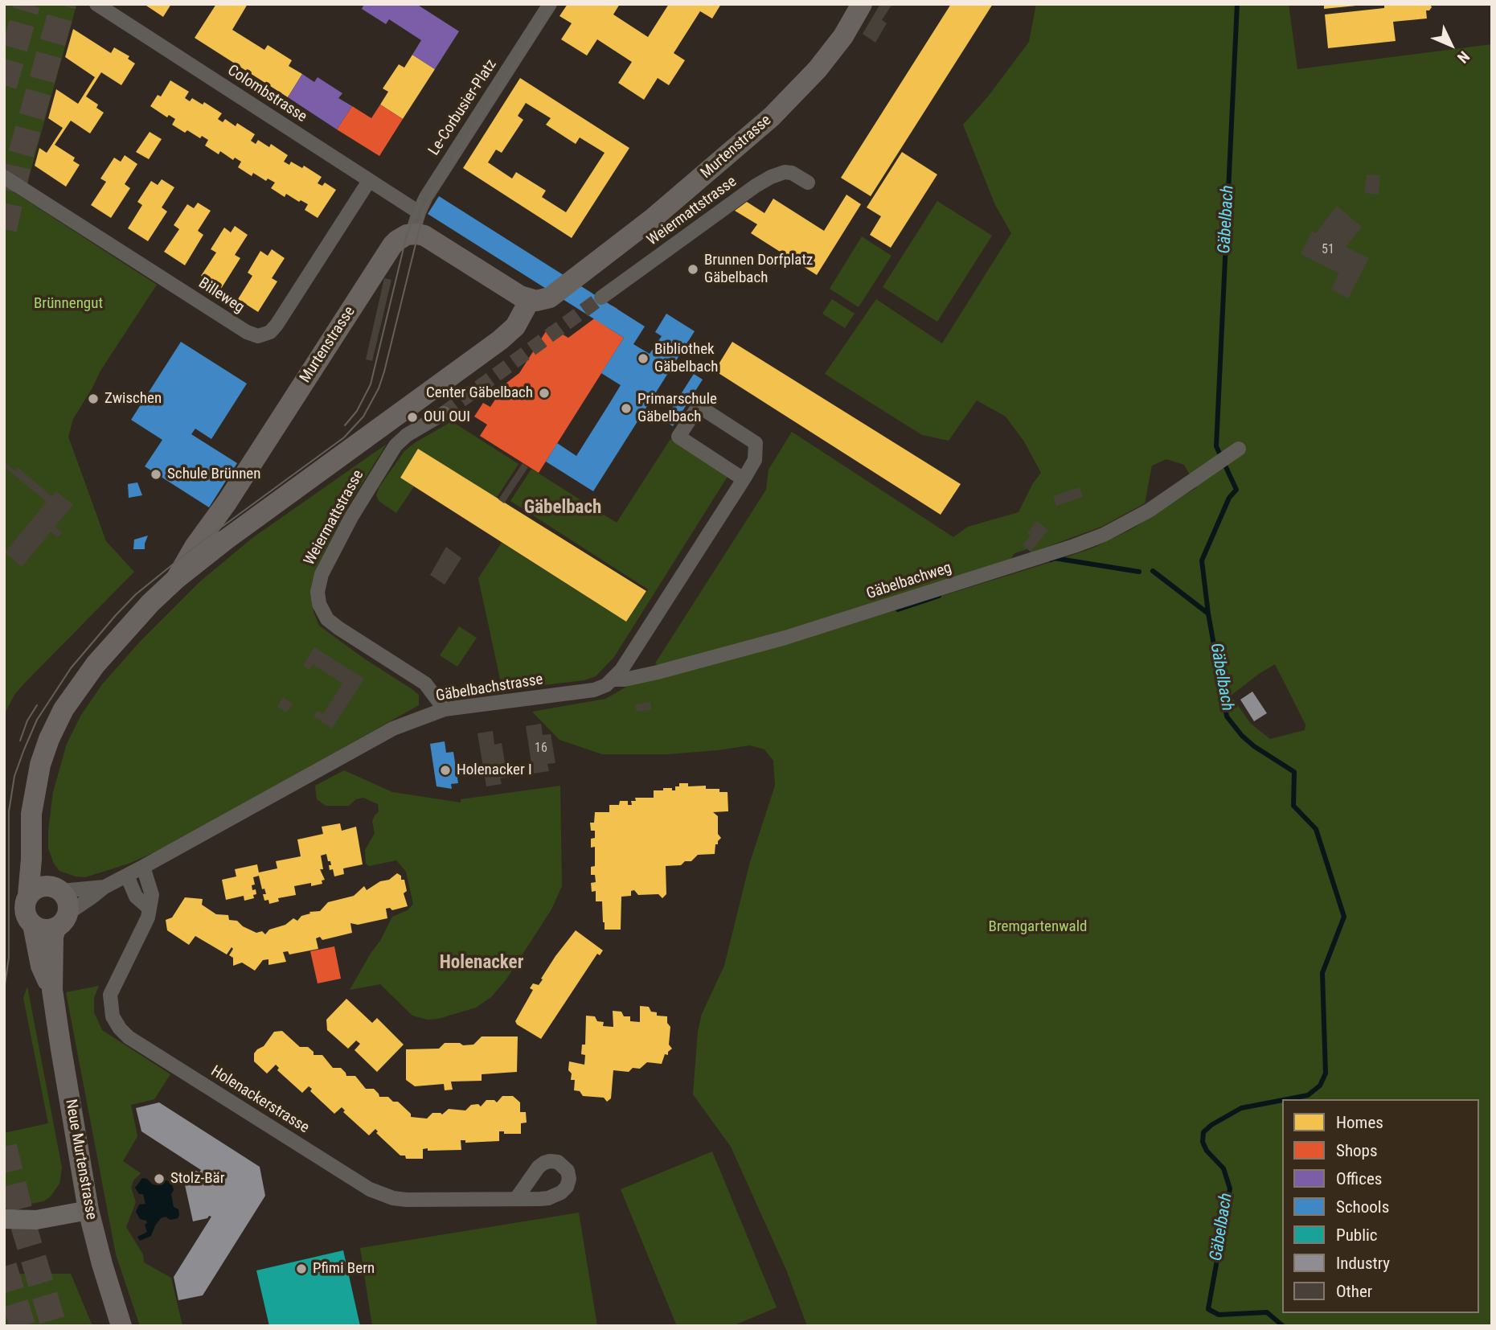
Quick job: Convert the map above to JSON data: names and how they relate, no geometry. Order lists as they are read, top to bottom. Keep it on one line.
{"streets":{"main road":["Murtenstrasse","Neue Murtenstrasse"],"street":["Colombstrasse","Le-Corbusier-Platz","Weiermattstrasse","Billeweg","Gäbelbachweg","Gäbelbachstrasse","Holenackerstrasse"]},"crossings":[["Colombstrasse","Le-Corbusier-Platz"],["Colombstrasse","Billeweg"],["Le-Corbusier-Platz","Murtenstrasse"],["Murtenstrasse","Gäbelbachstrasse"],["Murtenstrasse","Neue Murtenstrasse"],["Weiermattstrasse","Gäbelbachstrasse"],["Gäbelbachweg","Gäbelbachstrasse"],["Gäbelbachstrasse","Holenackerstrasse"],["Gäbelbachstrasse","Neue Murtenstrasse"]],"districts":["Gäbelbach","Holenacker"],"water":["Gäbelbach"],"parks":["Brünnengut","Bremgartenwald"],"places":["Brunnen Dorfplatz Gäbelbach","Bibliothek Gäbelbach","Center Gäbelbach","Zwischen","Primarschule Gäbelbach","OUI OUI","Schule Brünnen","Holenacker I","Stolz-Bär","Pfimi Bern"],"house_numbers":["51","16"],"legend":["Homes","Shops","Offices","Schools","Public","Industry","Other"],"north":"bottom right"}
